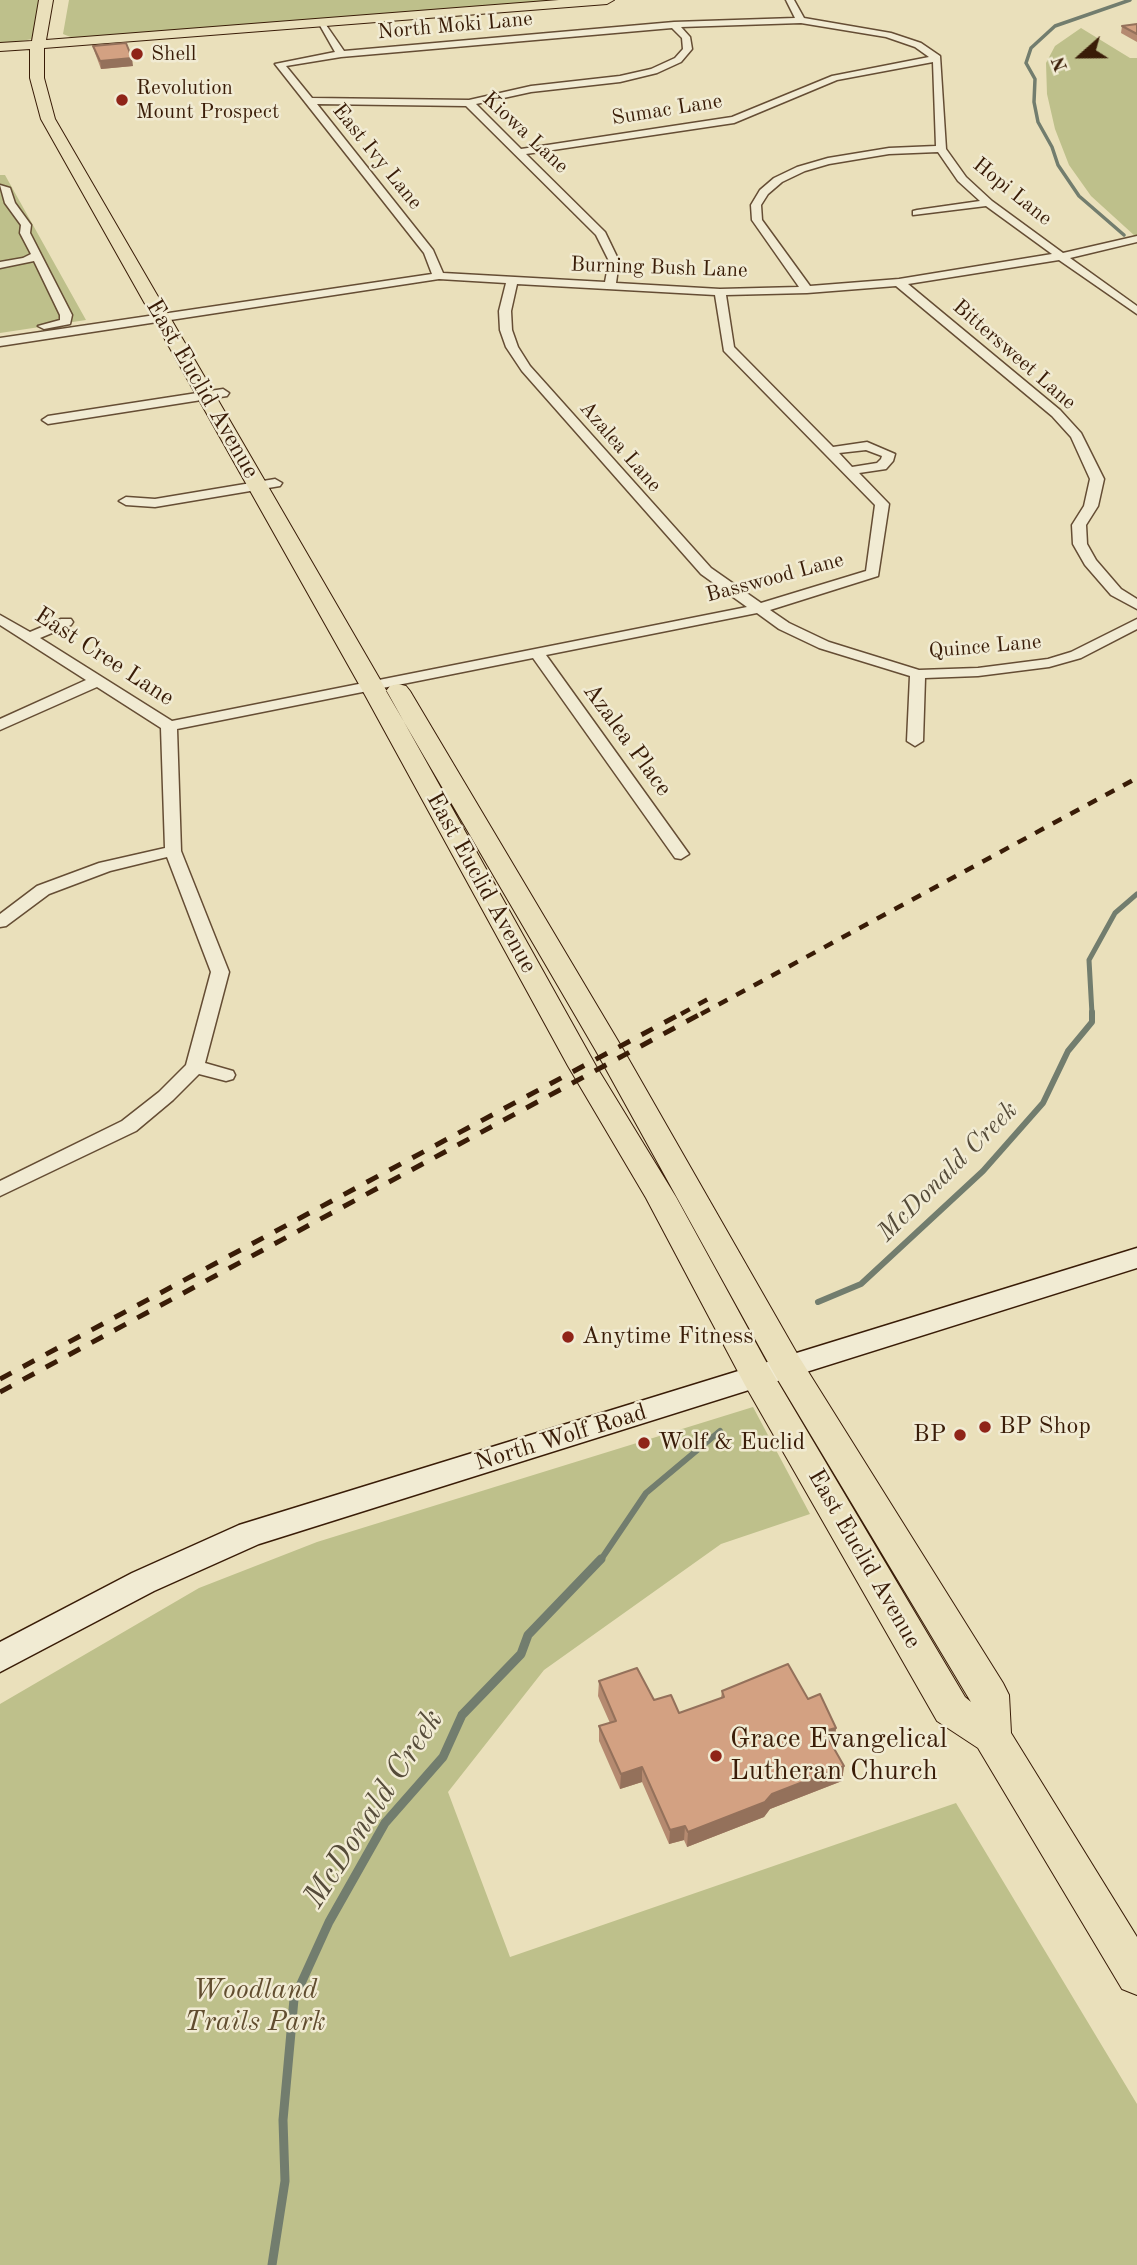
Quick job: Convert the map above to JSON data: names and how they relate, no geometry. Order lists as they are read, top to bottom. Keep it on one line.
{"streets":{"main road":["East Euclid Avenue","North Wolf Road"],"street":["North Moki Lane","Sumac Lane","Kiowa Lane","East Ivy Lane","Hopi Lane","Burning Bush Lane","Bittersweet Lane","Azalea Lane","Basswood Lane","Quince Lane","East Cree Lane","Azalea Place"]},"crossings":[["North Moki Lane","East Ivy Lane"],["Sumac Lane","Kiowa Lane"],["Sumac Lane","Hopi Lane"],["Kiowa Lane","East Ivy Lane"],["Kiowa Lane","Burning Bush Lane"],["East Ivy Lane","Burning Bush Lane"],["Hopi Lane","Burning Bush Lane"],["Burning Bush Lane","Bittersweet Lane"],["Burning Bush Lane","East Euclid Avenue"],["Burning Bush Lane","Azalea Lane"],["Burning Bush Lane","Basswood Lane"],["East Euclid Avenue","Basswood Lane"],["East Euclid Avenue","North Wolf Road"],["Azalea Lane","Basswood Lane"],["Azalea Lane","Quince Lane"],["Basswood Lane","Quince Lane"],["Basswood Lane","East Cree Lane"],["Basswood Lane","Azalea Place"]],"water":["McDonald Creek"],"parks":["Woodland Trails Park"],"places":["Shell","Revolution Mount Prospect","Anytime Fitness","BP Shop","BP","Wolf & Euclid","Grace Evangelical Lutheran Church"],"north":"left"}
